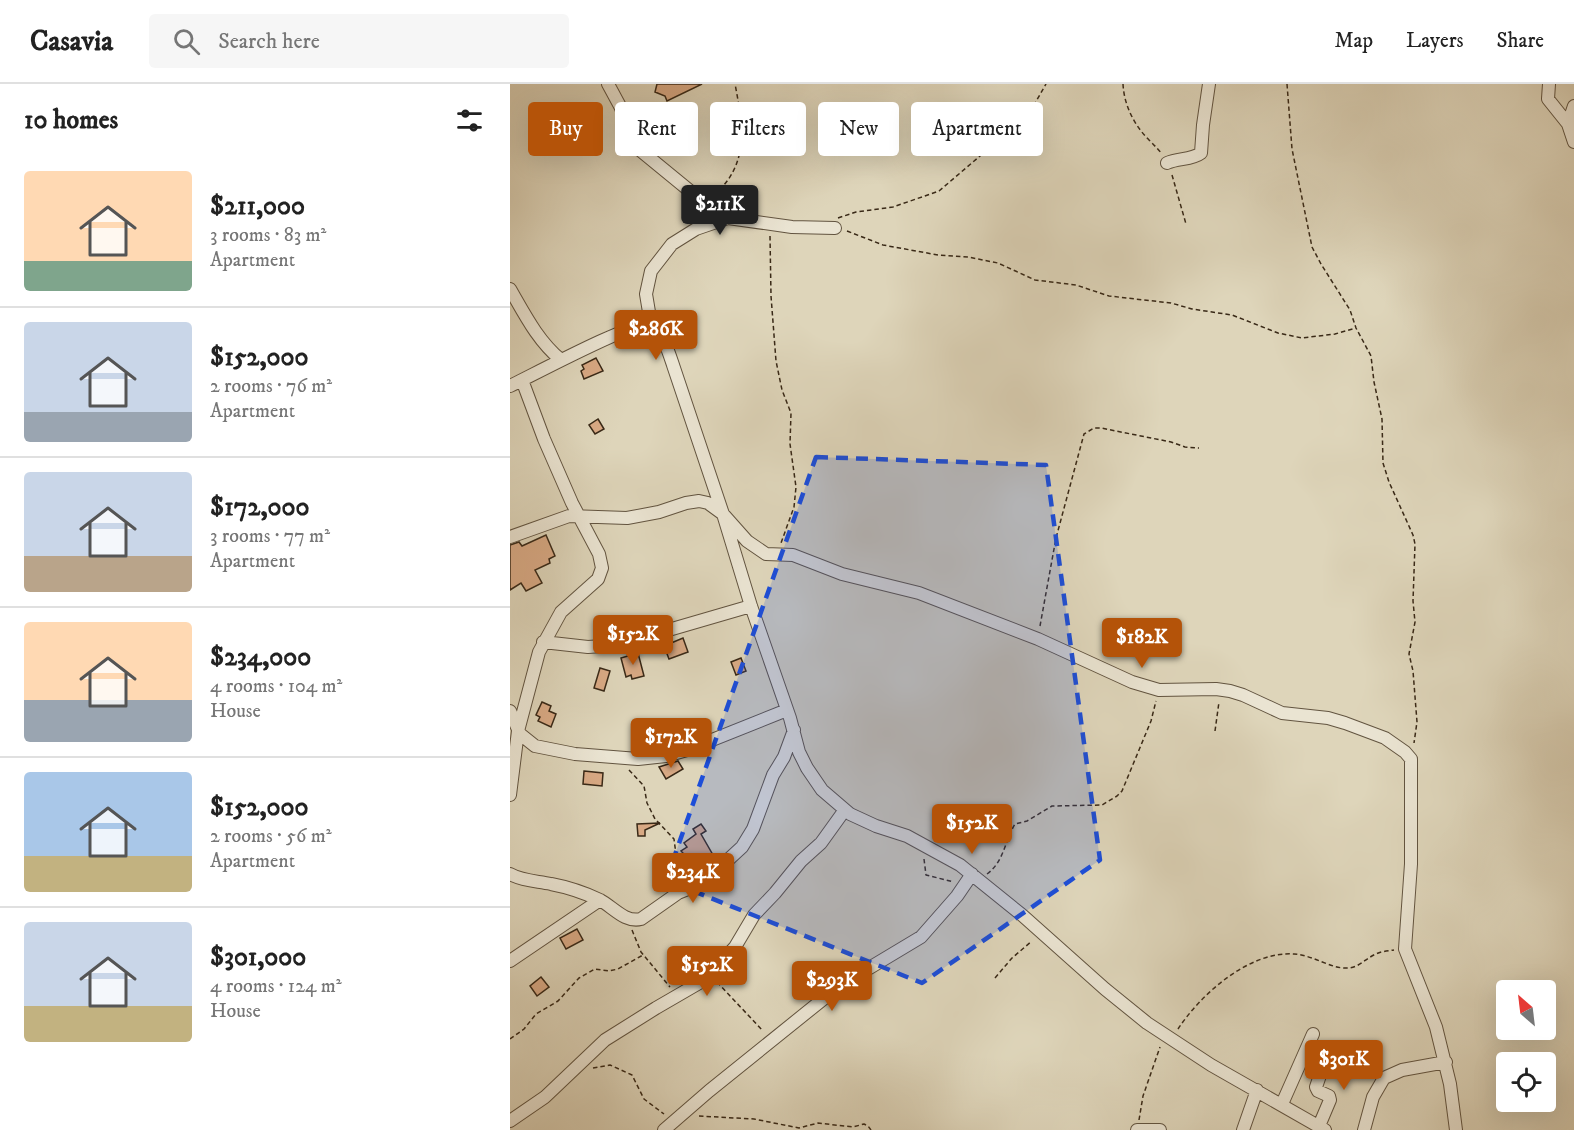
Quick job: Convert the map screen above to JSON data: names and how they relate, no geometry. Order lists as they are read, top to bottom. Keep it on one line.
{"north":"top left","page":{"header":"Casavia","search":"Search here","nav":["Map","Layers","Share"],"heading":"10 homes","chip":["Buy","Rent","Filters","New","Apartment"],"list":[{"name":"$211,000","note":"3 rooms · 83 m² · Apartment"},{"name":"$152,000","note":"2 rooms · 76 m² · Apartment"},{"name":"$172,000","note":"3 rooms · 77 m² · Apartment"},{"name":"$234,000","note":"4 rooms · 104 m² · House"},{"name":"$152,000","note":"2 rooms · 56 m² · Apartment"},{"name":"$301,000","note":"4 rooms · 124 m² · House"}],"price":["$211K","$286K","$152K","$182K","$172K","$152K","$234K","$152K","$293K","$301K"]}}
